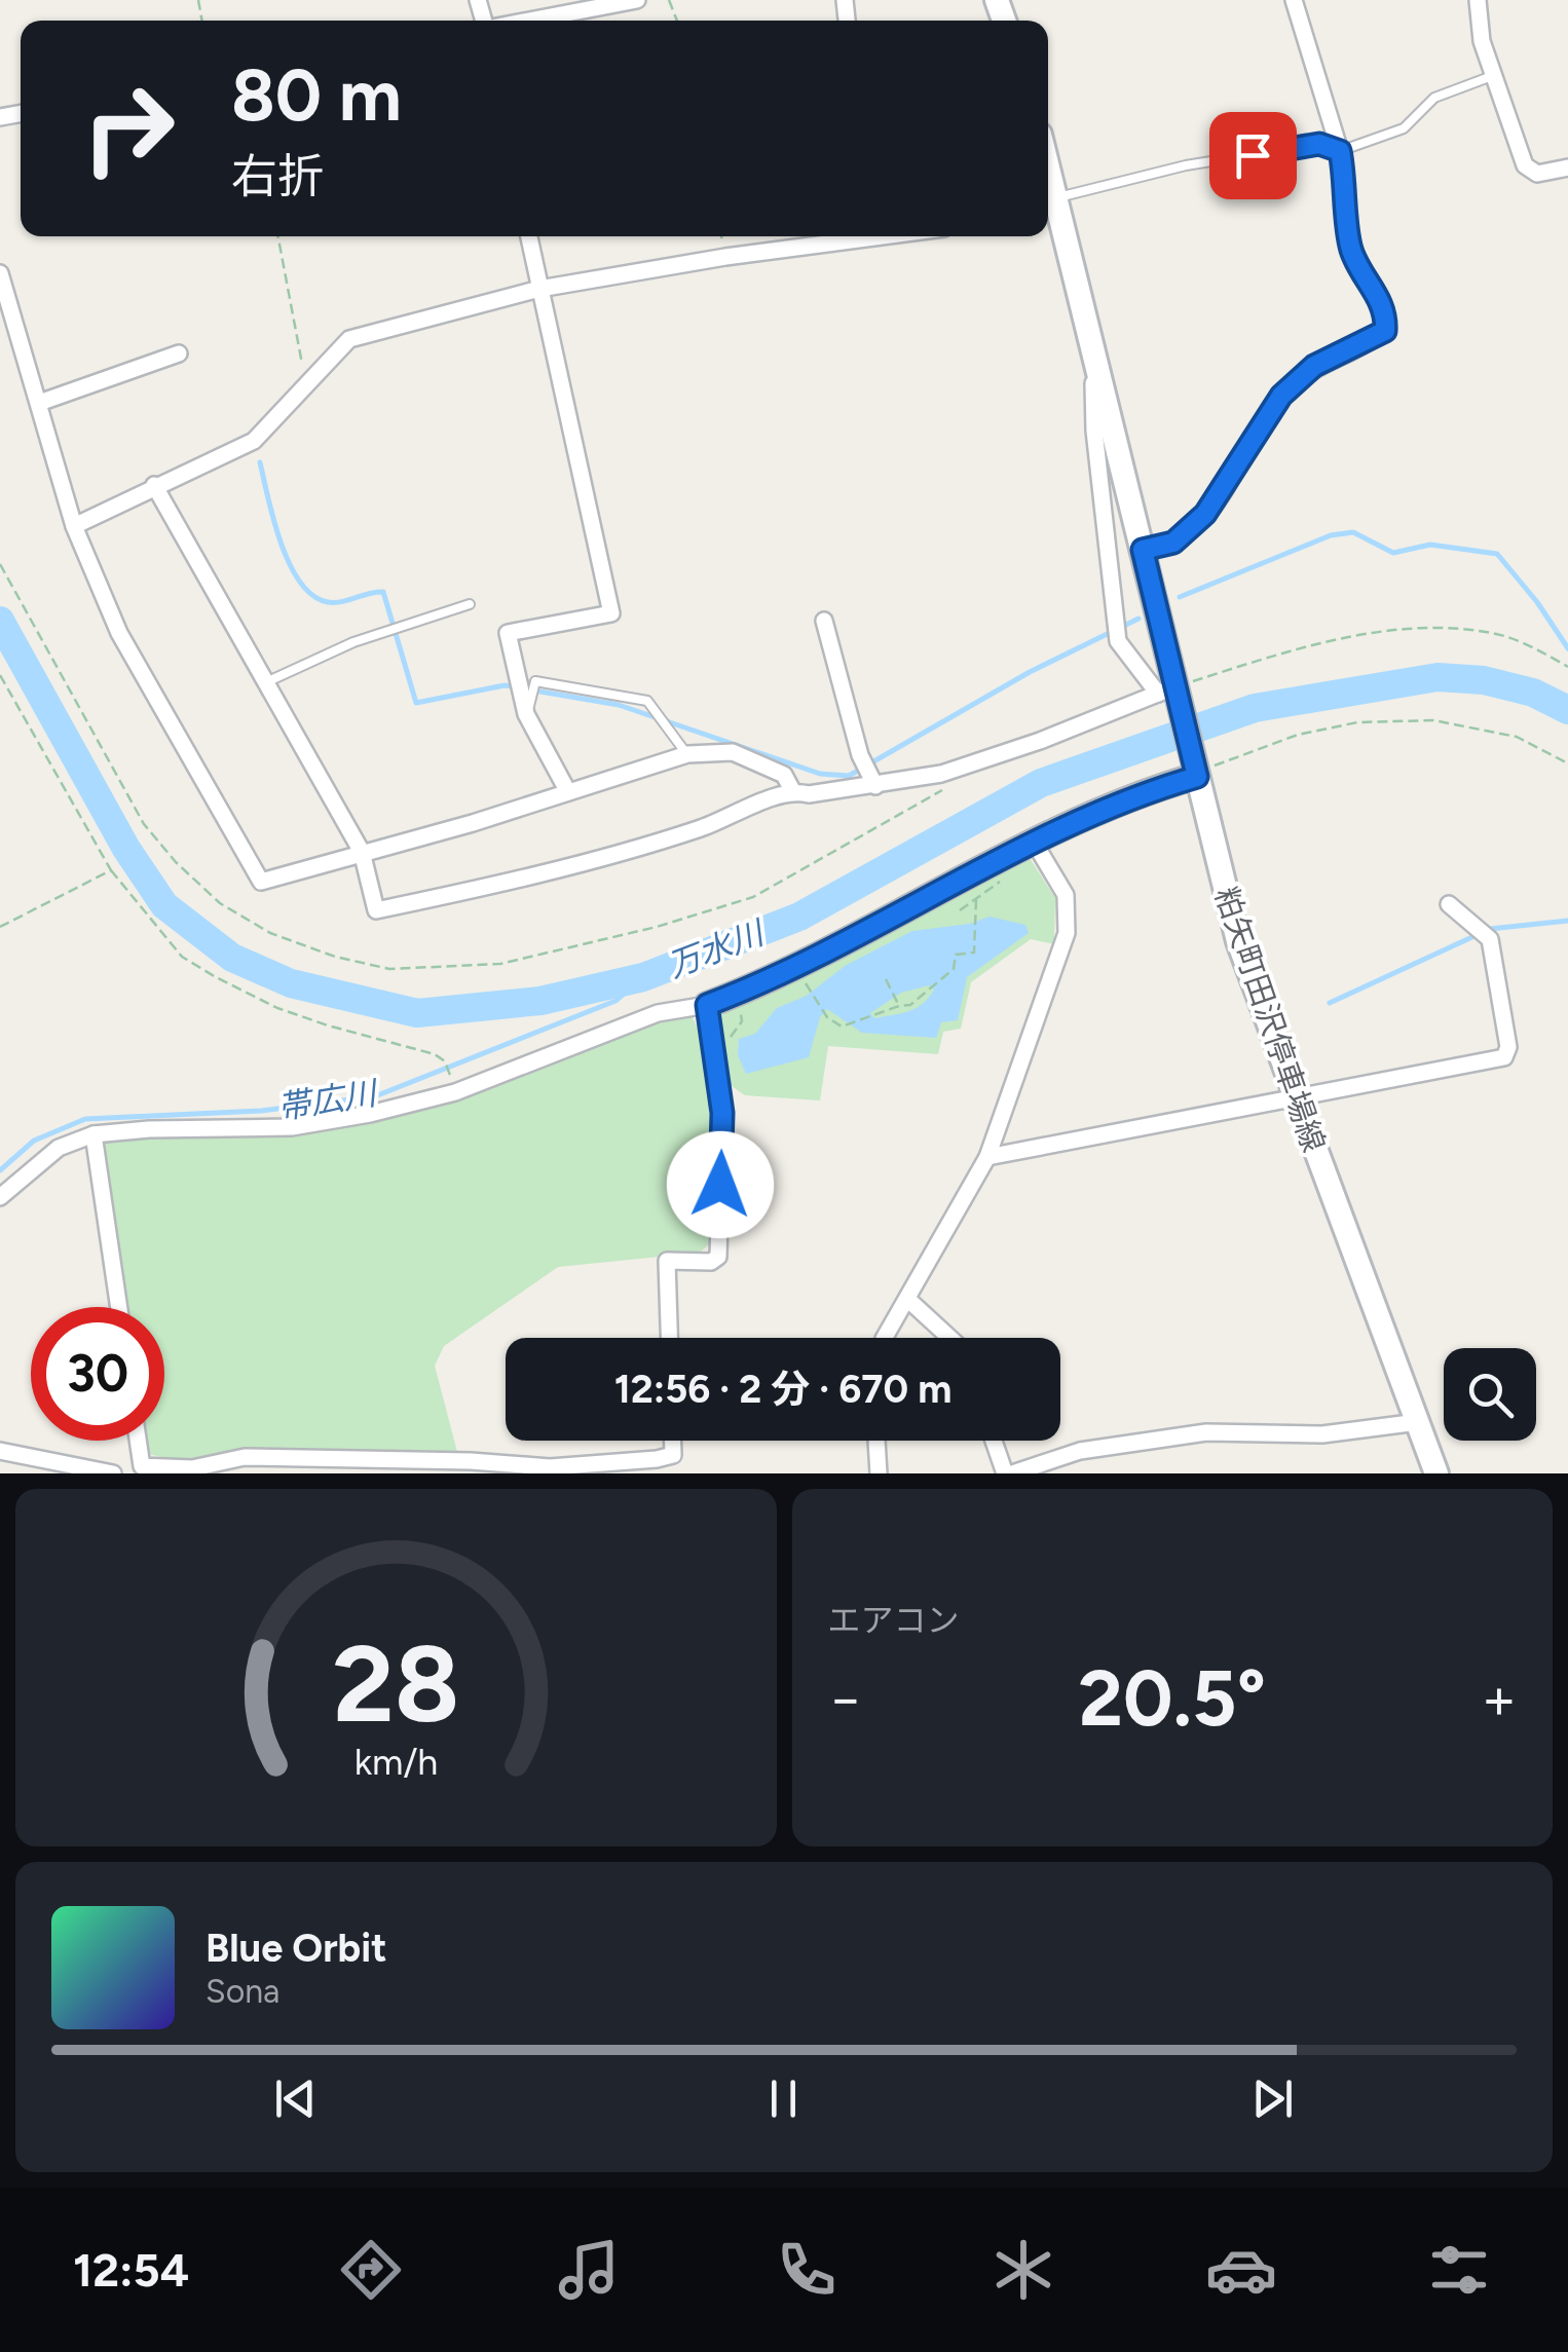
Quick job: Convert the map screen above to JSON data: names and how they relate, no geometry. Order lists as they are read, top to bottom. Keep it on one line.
{"streets":{"main road":["粕矢町田沢停車場線"]},"water":["万水川","帯広川"],"page":{"turn":["80 m","右折"],"limit":"30","trip":"12:56 · 2 分 · 670 m","tile":"エアコン","heat":["−","20.5°","+"],"song":["Blue Orbit","Sona"],"tabs":"12:54","gauge":["28","km/h"]}}
